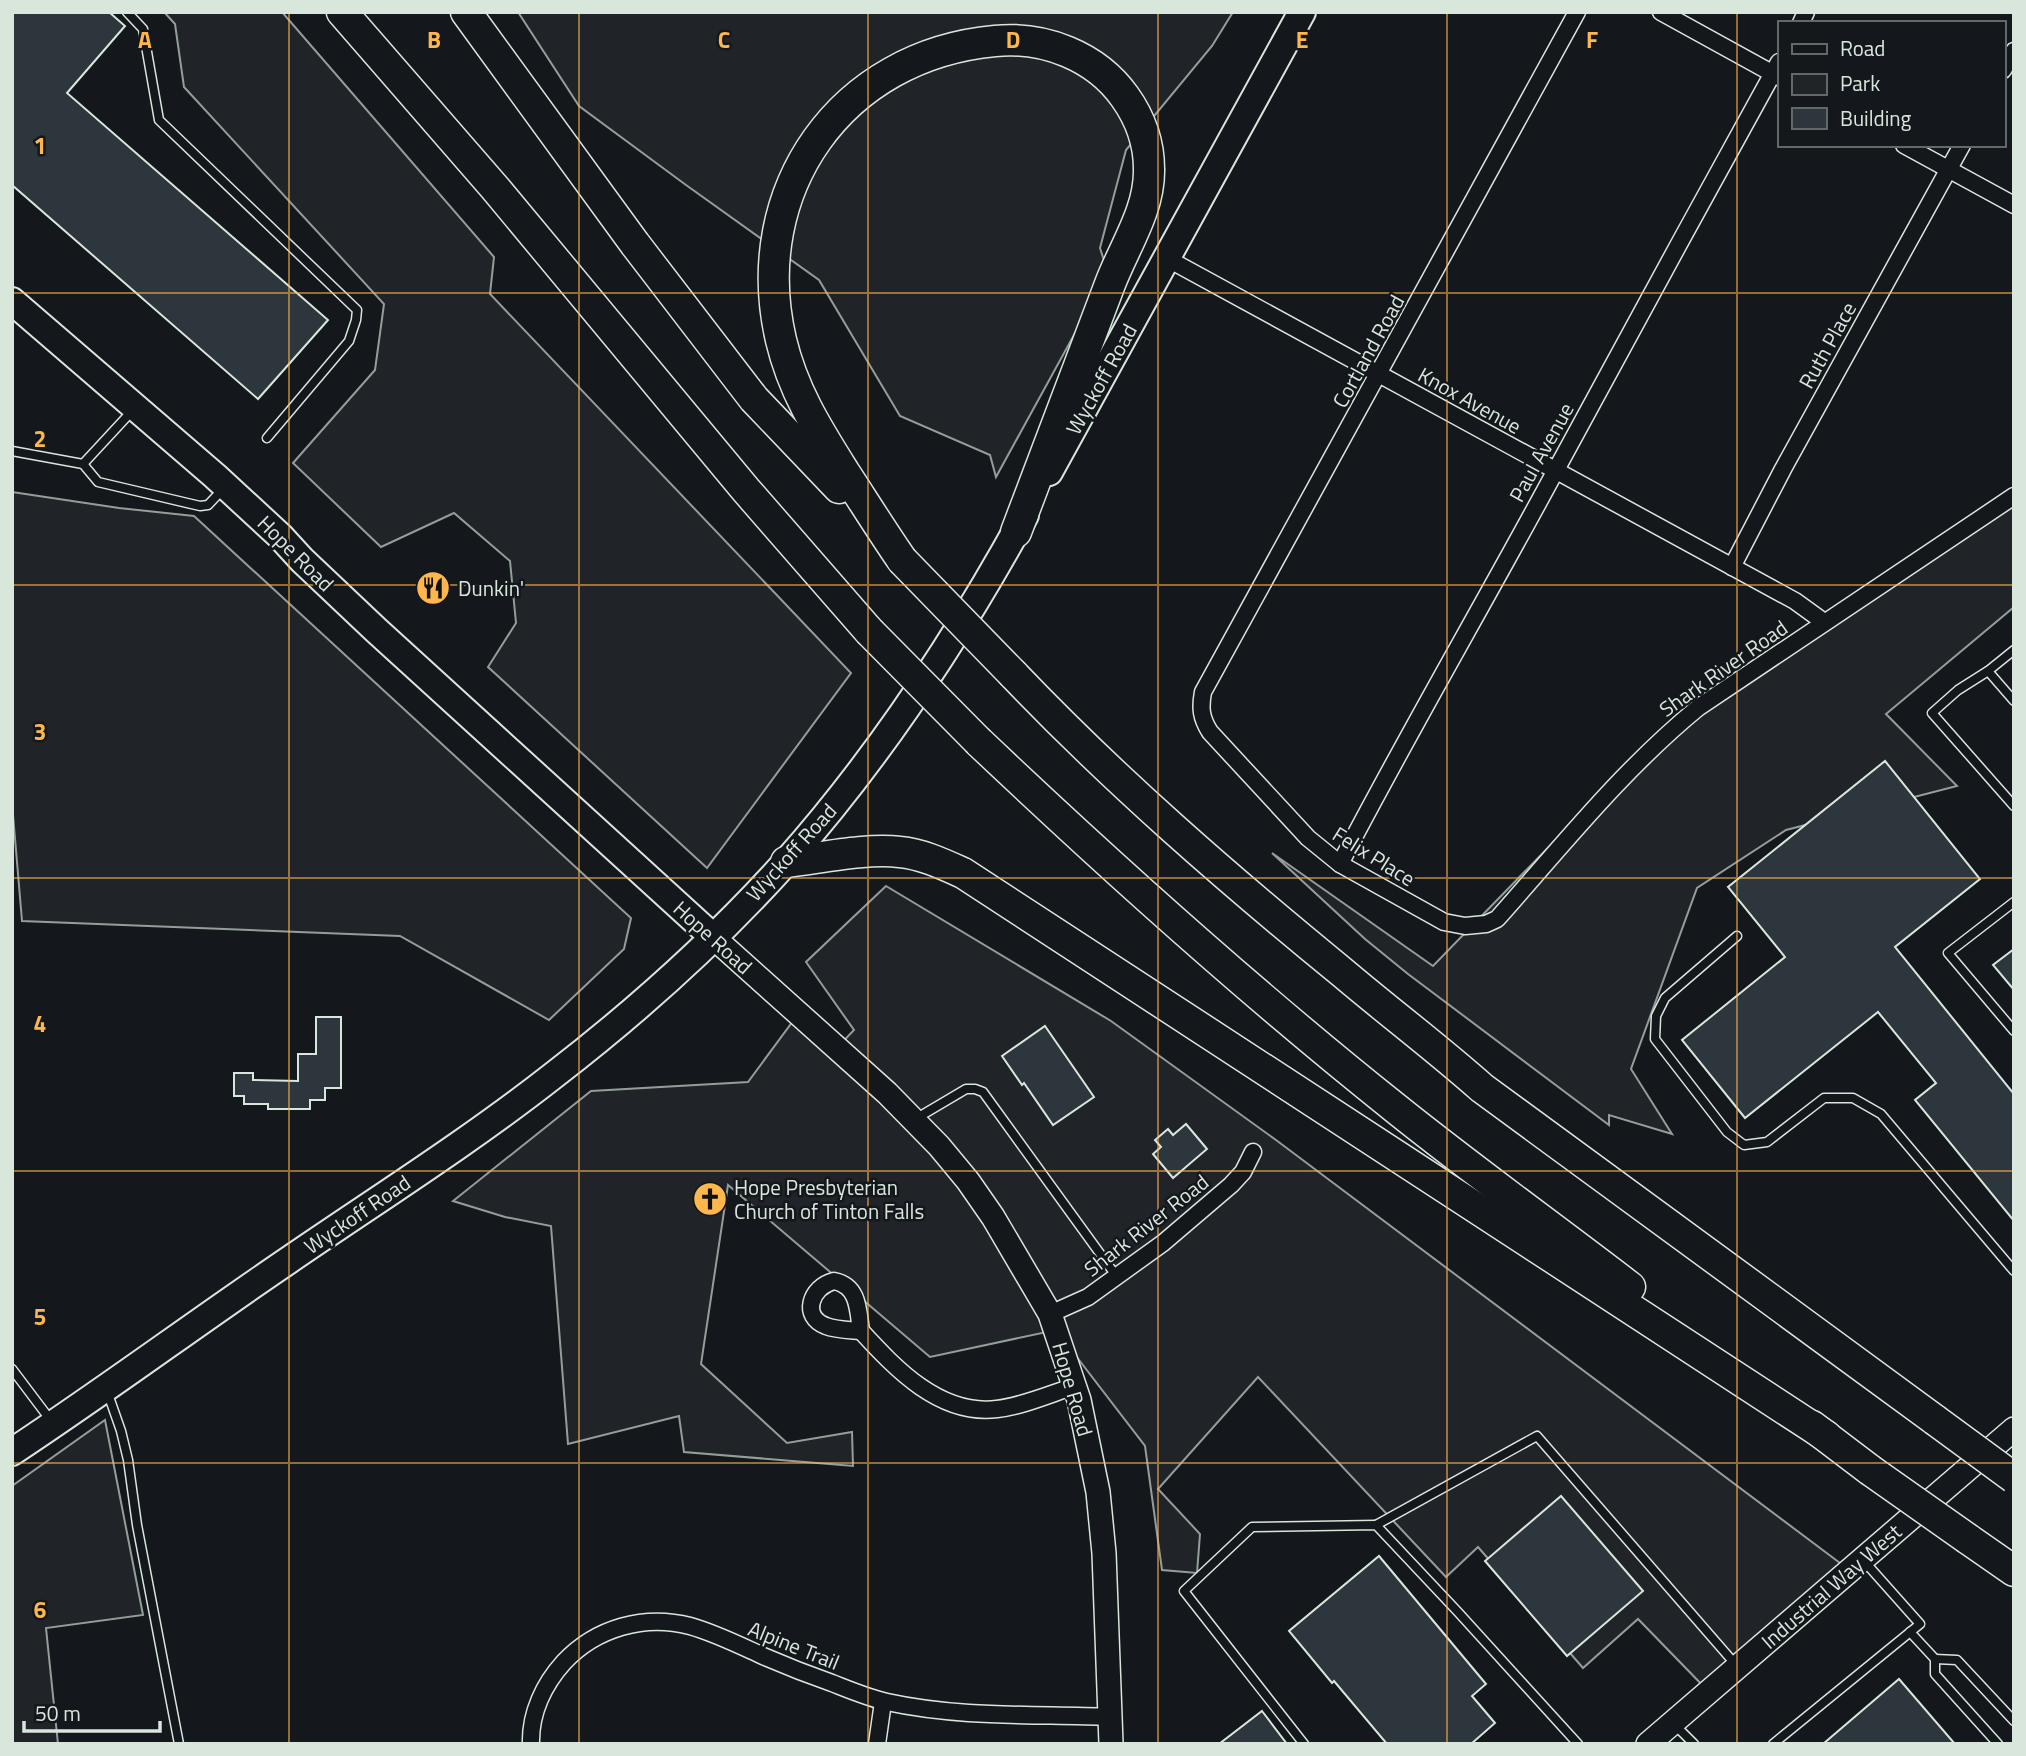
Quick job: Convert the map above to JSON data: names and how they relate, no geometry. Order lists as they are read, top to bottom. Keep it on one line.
{"streets":{"main road":["Wyckoff Road","Hope Road"],"street":["Ruth Place","Cortland Road","Knox Avenue","Paul Avenue","Shark River Road","Felix Place","Industrial Way West","Alpine Trail"]},"crossings":[["Ruth Place","Knox Avenue"],["Cortland Road","Knox Avenue"],["Cortland Road","Felix Place"],["Wyckoff Road","Knox Avenue"],["Wyckoff Road","Hope Road"],["Knox Avenue","Paul Avenue"],["Knox Avenue","Shark River Road"],["Paul Avenue","Felix Place"],["Hope Road","Shark River Road"],["Hope Road","Alpine Trail"],["Shark River Road","Felix Place"]],"places":{"restaurant":["Dunkin'"],"church":["Hope Presbyterian Church of Tinton Falls"]},"legend":["Road","Park","Building"],"scale_bar":"50 m","grid":{"columns":["A","B","C","D","E","F"],"rows":["1","2","3","4","5","6"]}}
